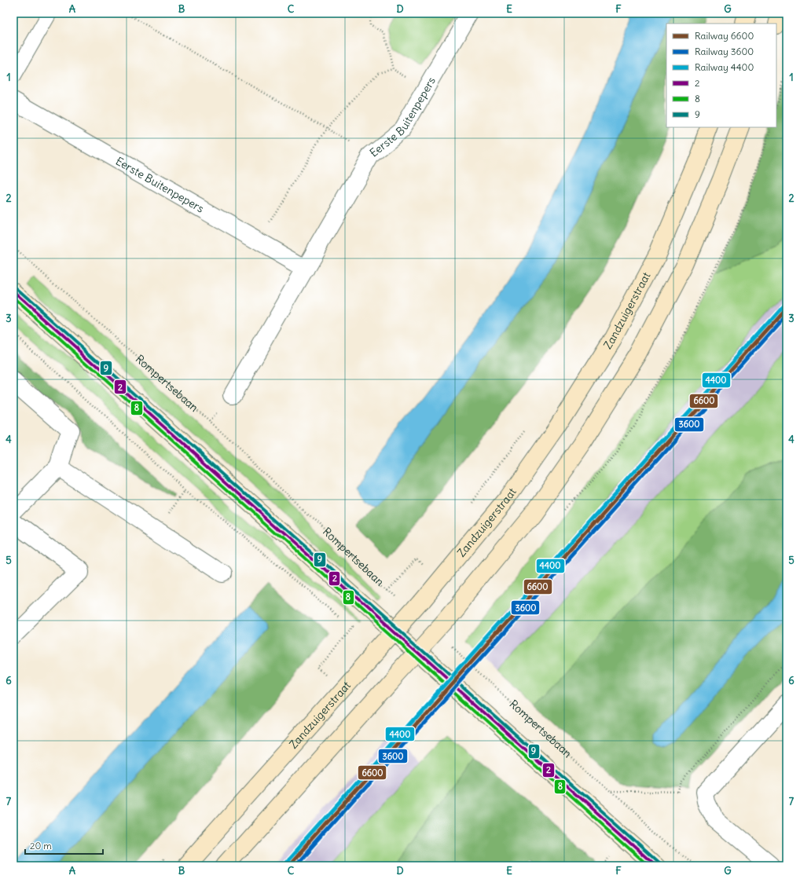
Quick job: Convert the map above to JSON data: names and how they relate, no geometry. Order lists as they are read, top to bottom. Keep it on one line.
{"streets":{"main road":["Zandzuigerstraat"],"street":["Eerste Buitenpepers"],"path":["Rompertsebaan"]},"lines":["transit line 9","transit line 2","transit line 8","rail line 4400","rail line 6600","rail line 3600"],"legend":["Railway 6600","Railway 3600","Railway 4400","2","8","9"],"scale_bar":"20 m","grid":{"columns":["A","B","C","D","E","F","G"],"rows":["1","2","3","4","5","6","7"]}}
